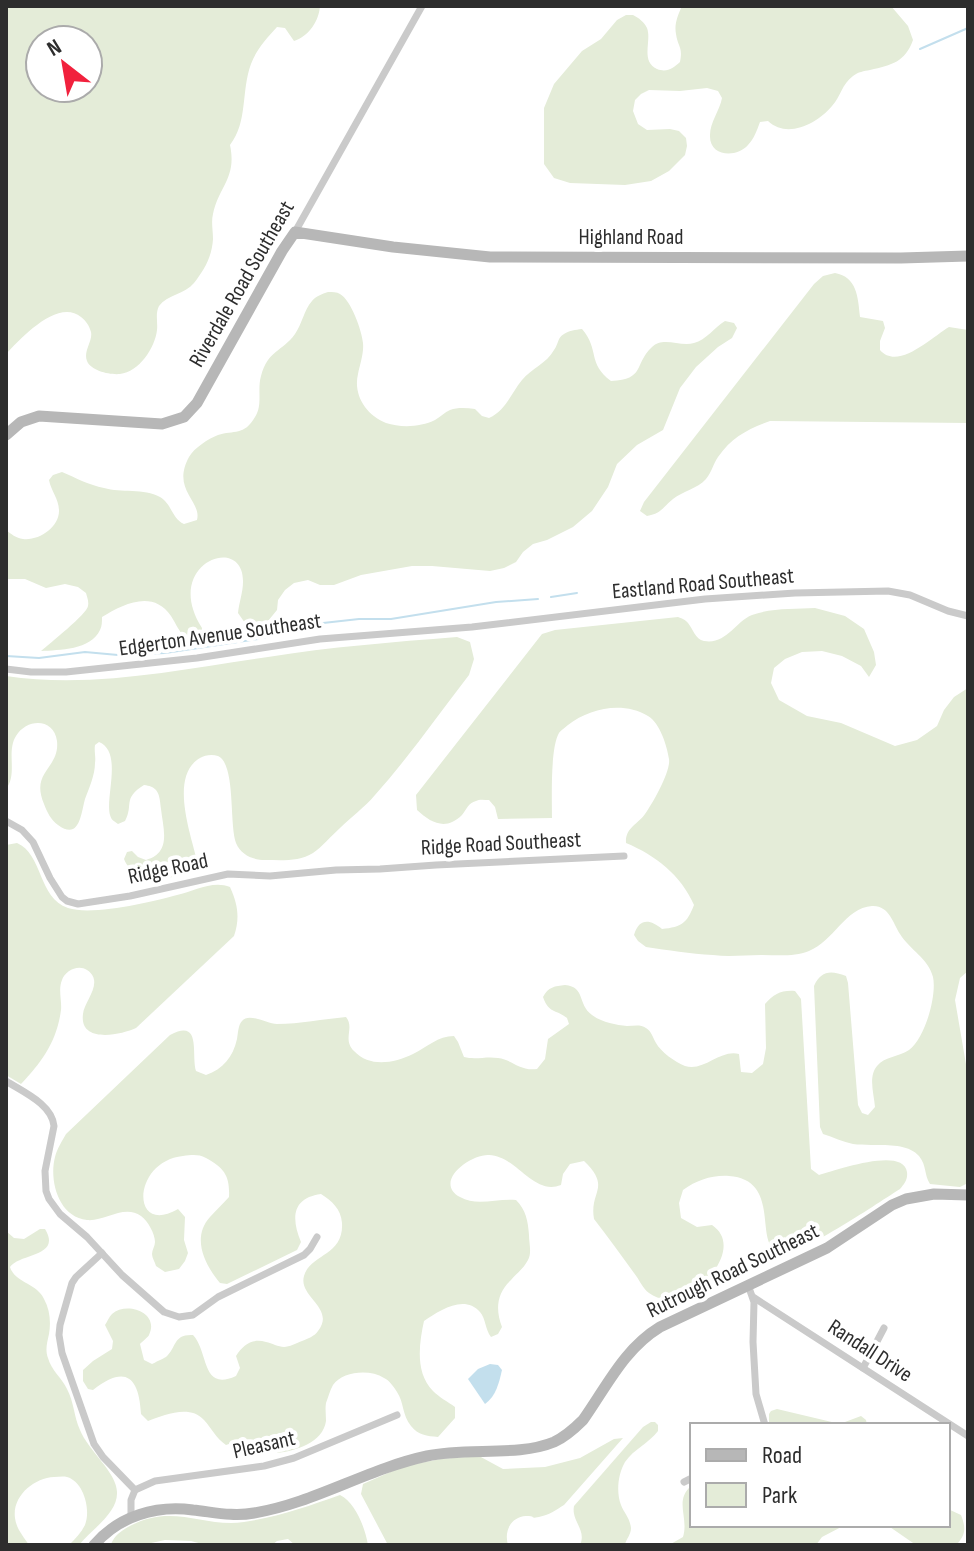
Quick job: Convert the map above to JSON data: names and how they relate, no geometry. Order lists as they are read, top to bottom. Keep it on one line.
{"streets":{"street":["Highland Road","Riverdale Road Southeast","Eastland Road Southeast","Edgerton Avenue Southeast","Ridge Road Southeast","Ridge Road","Rutrough Road Southeast","Randall Drive","Pleasant"]},"crossings":[["Highland Road","Riverdale Road Southeast"],["Eastland Road Southeast","Edgerton Avenue Southeast"],["Ridge Road Southeast","Ridge Road"]],"legend":["Road","Park"],"north":"top left"}
